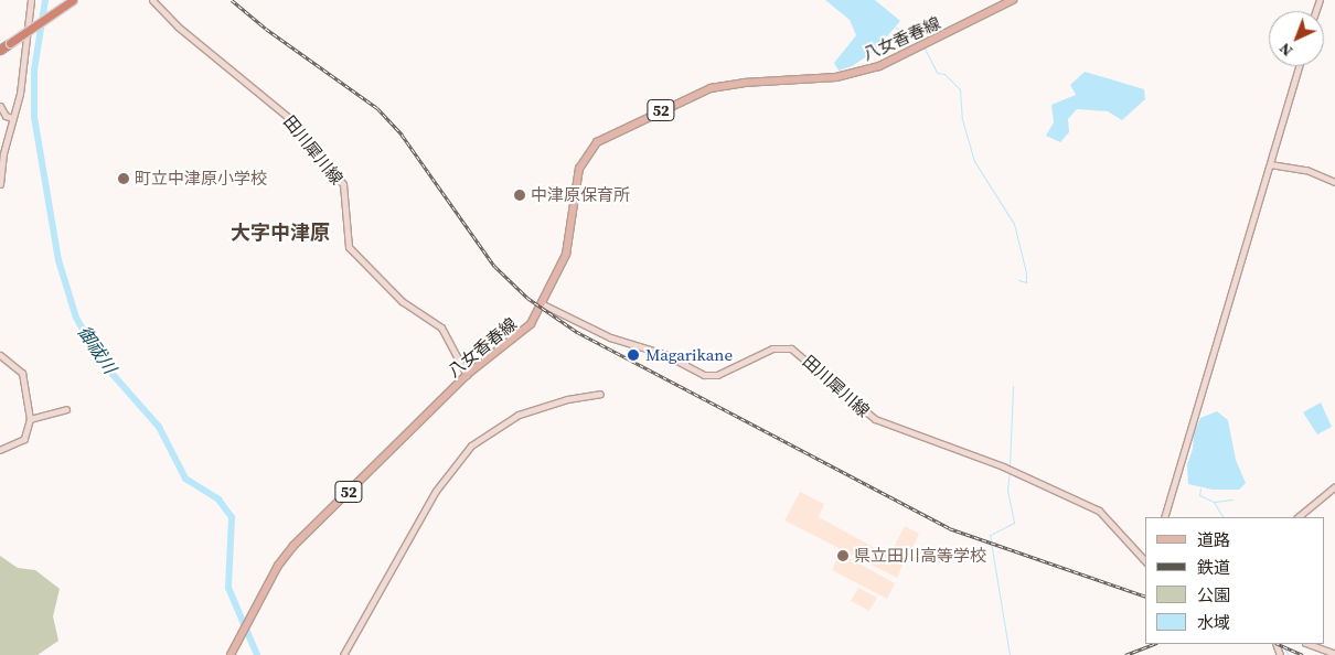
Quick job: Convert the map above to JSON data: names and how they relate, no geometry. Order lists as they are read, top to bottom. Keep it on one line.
{"streets":{"main road":["八女香春線","52"],"street":["田川犀川線"]},"crossings":[["八女香春線","田川犀川線"]],"districts":["大字中津原"],"water":["御祓川"],"places":["町立中津原小学校","中津原保育所","Magarikane","県立田川高等学校"],"legend":["道路","鉄道","公園","水域"],"north":"bottom left"}
